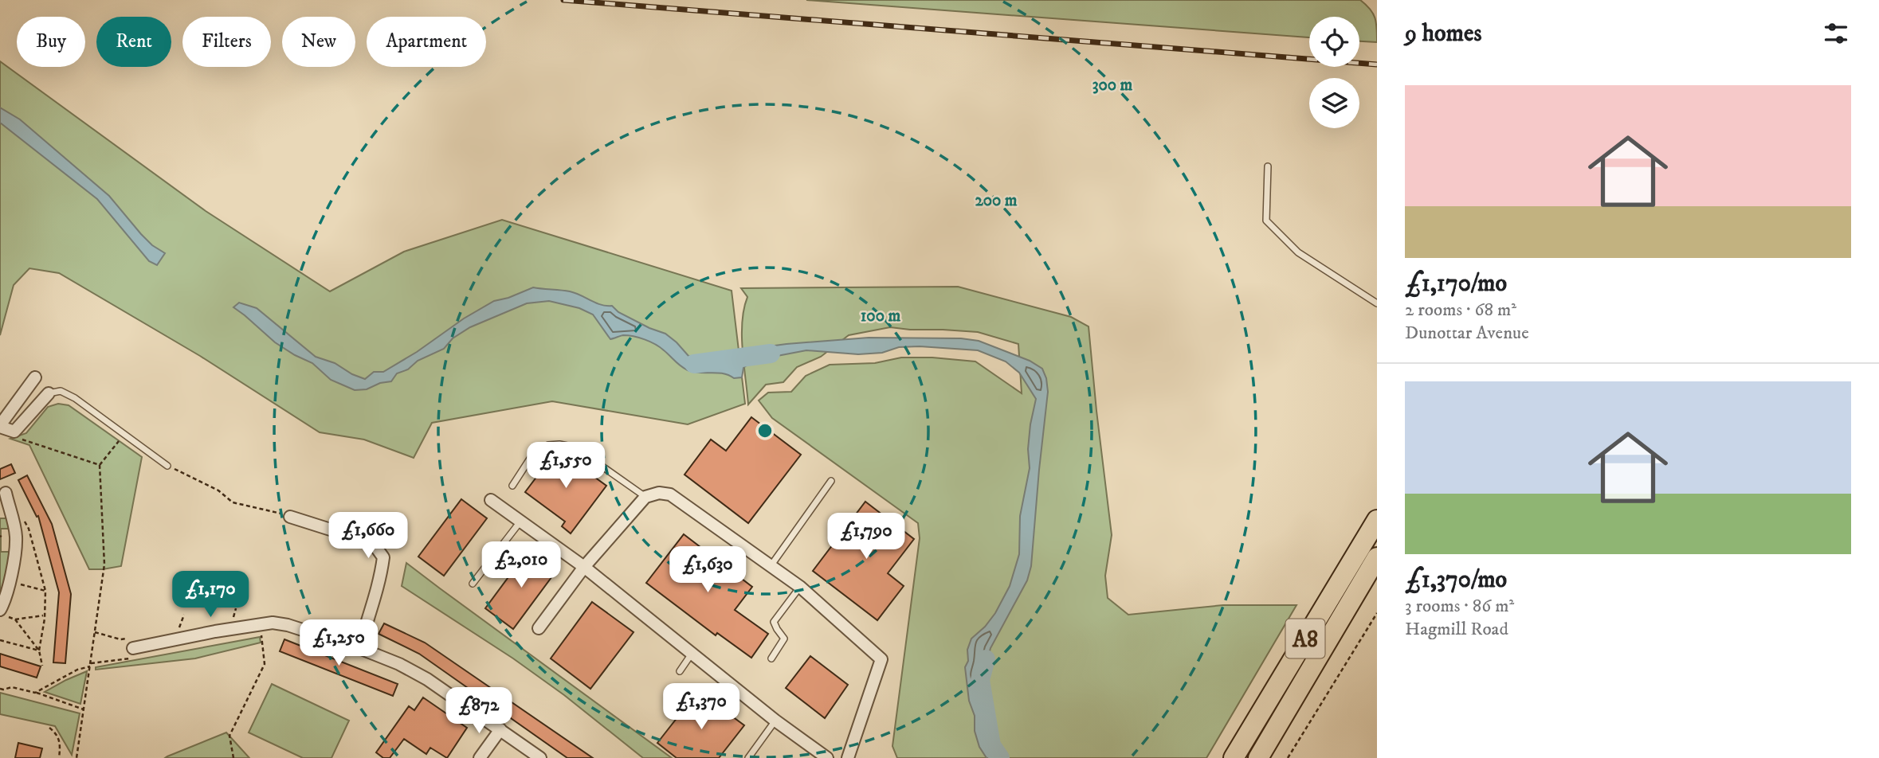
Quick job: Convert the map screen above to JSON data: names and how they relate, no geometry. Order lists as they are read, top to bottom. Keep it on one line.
{"streets":{"highway":["A8"]},"page":{"heading":"9 homes","chip":["Buy","Rent","Filters","New","Apartment"],"list":[{"name":"£1,170/mo","note":"2 rooms · 68 m² · Dunottar Avenue"},{"name":"£1,370/mo","note":"3 rooms · 86 m² · Hagmill Road"}],"price":["£1,550","£1,660","£1,790","£2,010","£1,630","£1,170","£1,250","£1,370","£872"]},"rings":["300 m","200 m","100 m"]}
